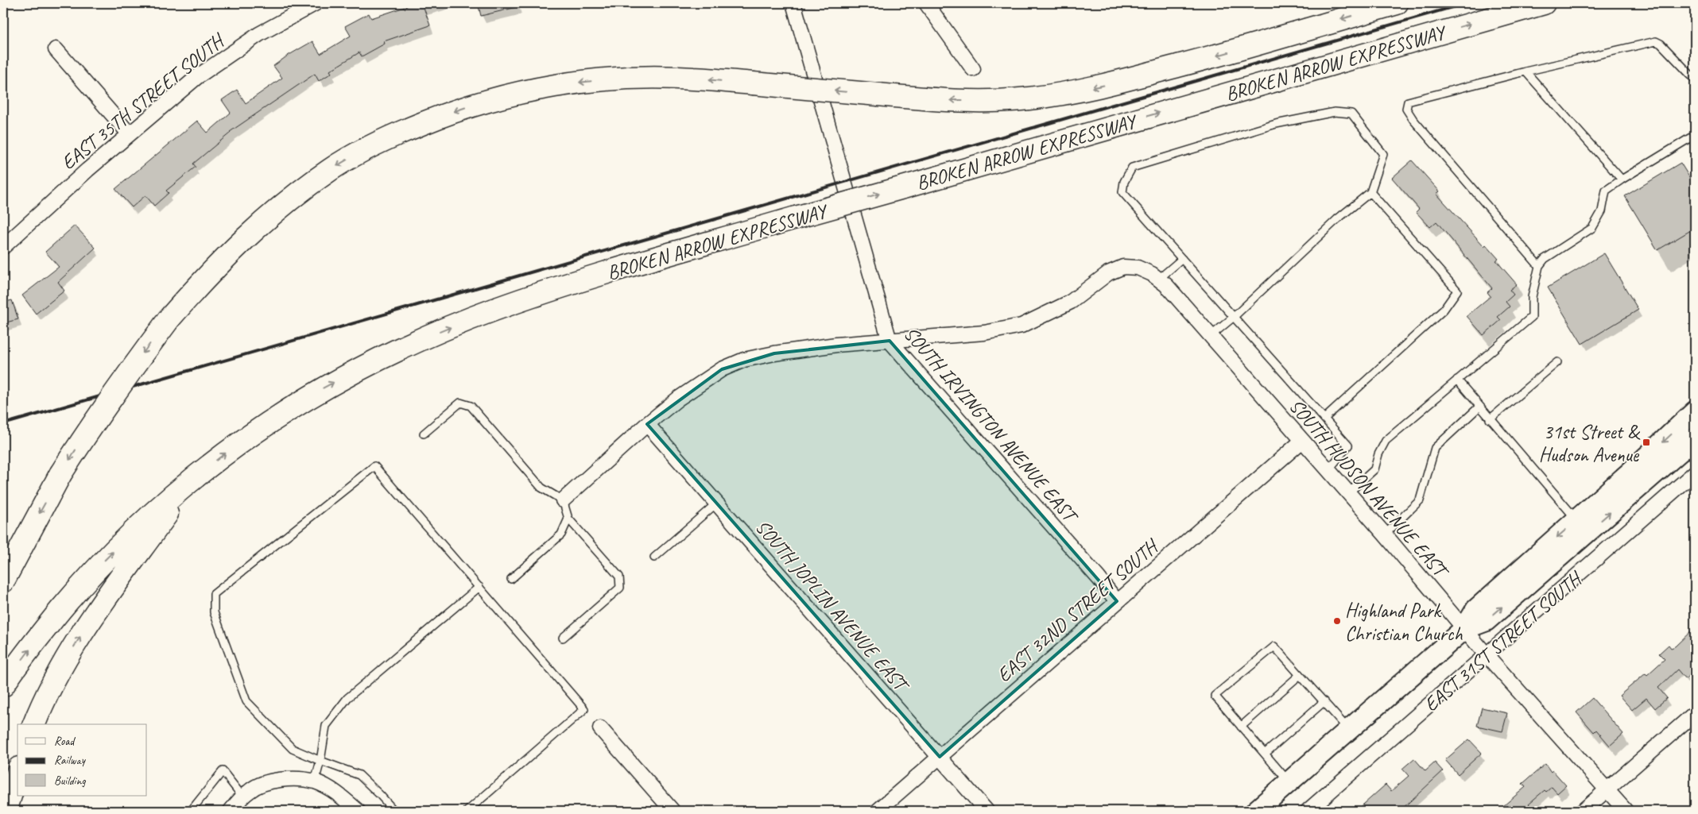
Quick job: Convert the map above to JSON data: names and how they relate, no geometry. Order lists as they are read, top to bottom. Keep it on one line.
{"streets":{"highway":["BROKEN ARROW EXPRESSWAY"],"main road":["EAST 31ST STREET SOUTH"],"street":["EAST 35TH STREET SOUTH","SOUTH IRVINGTON AVENUE EAST","SOUTH HUDSON AVENUE EAST","SOUTH JOPLIN AVENUE EAST","EAST 32ND STREET SOUTH"]},"crossings":[["SOUTH IRVINGTON AVENUE EAST","SOUTH HUDSON AVENUE EAST"],["SOUTH IRVINGTON AVENUE EAST","EAST 32ND STREET SOUTH"],["SOUTH HUDSON AVENUE EAST","EAST 32ND STREET SOUTH"],["SOUTH HUDSON AVENUE EAST","EAST 31ST STREET SOUTH"],["SOUTH JOPLIN AVENUE EAST","EAST 32ND STREET SOUTH"]],"places":{"transit":["31st Street & Hudson Avenue"],"other":["Highland Park Christian Church"]},"legend":["Road","Railway","Building"]}
